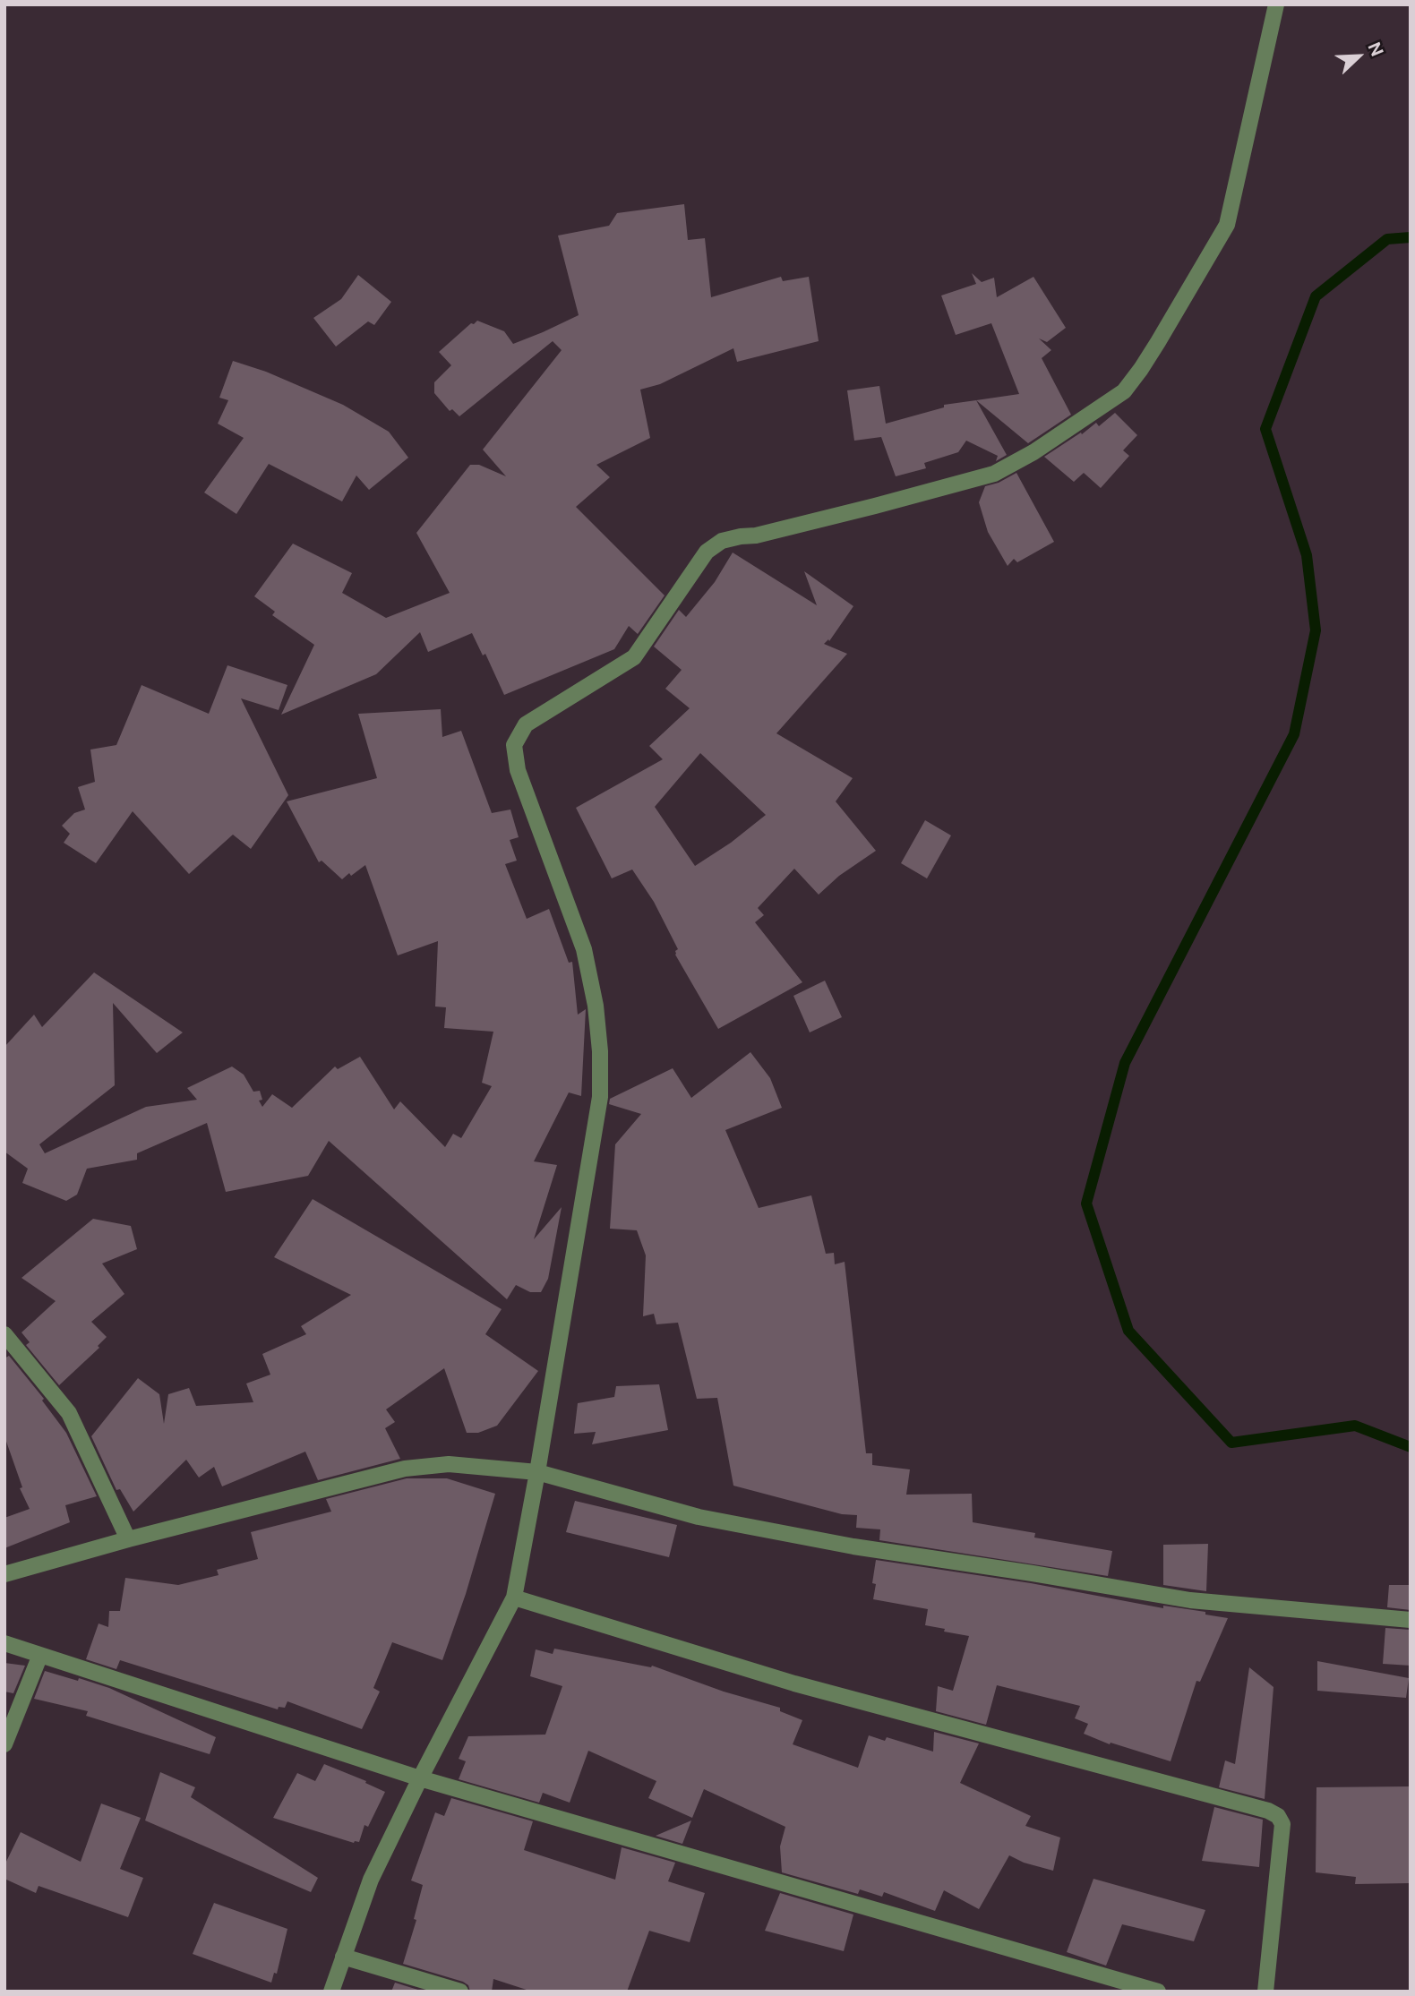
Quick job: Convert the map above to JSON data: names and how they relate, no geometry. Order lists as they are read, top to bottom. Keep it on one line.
{"north":"top right"}
